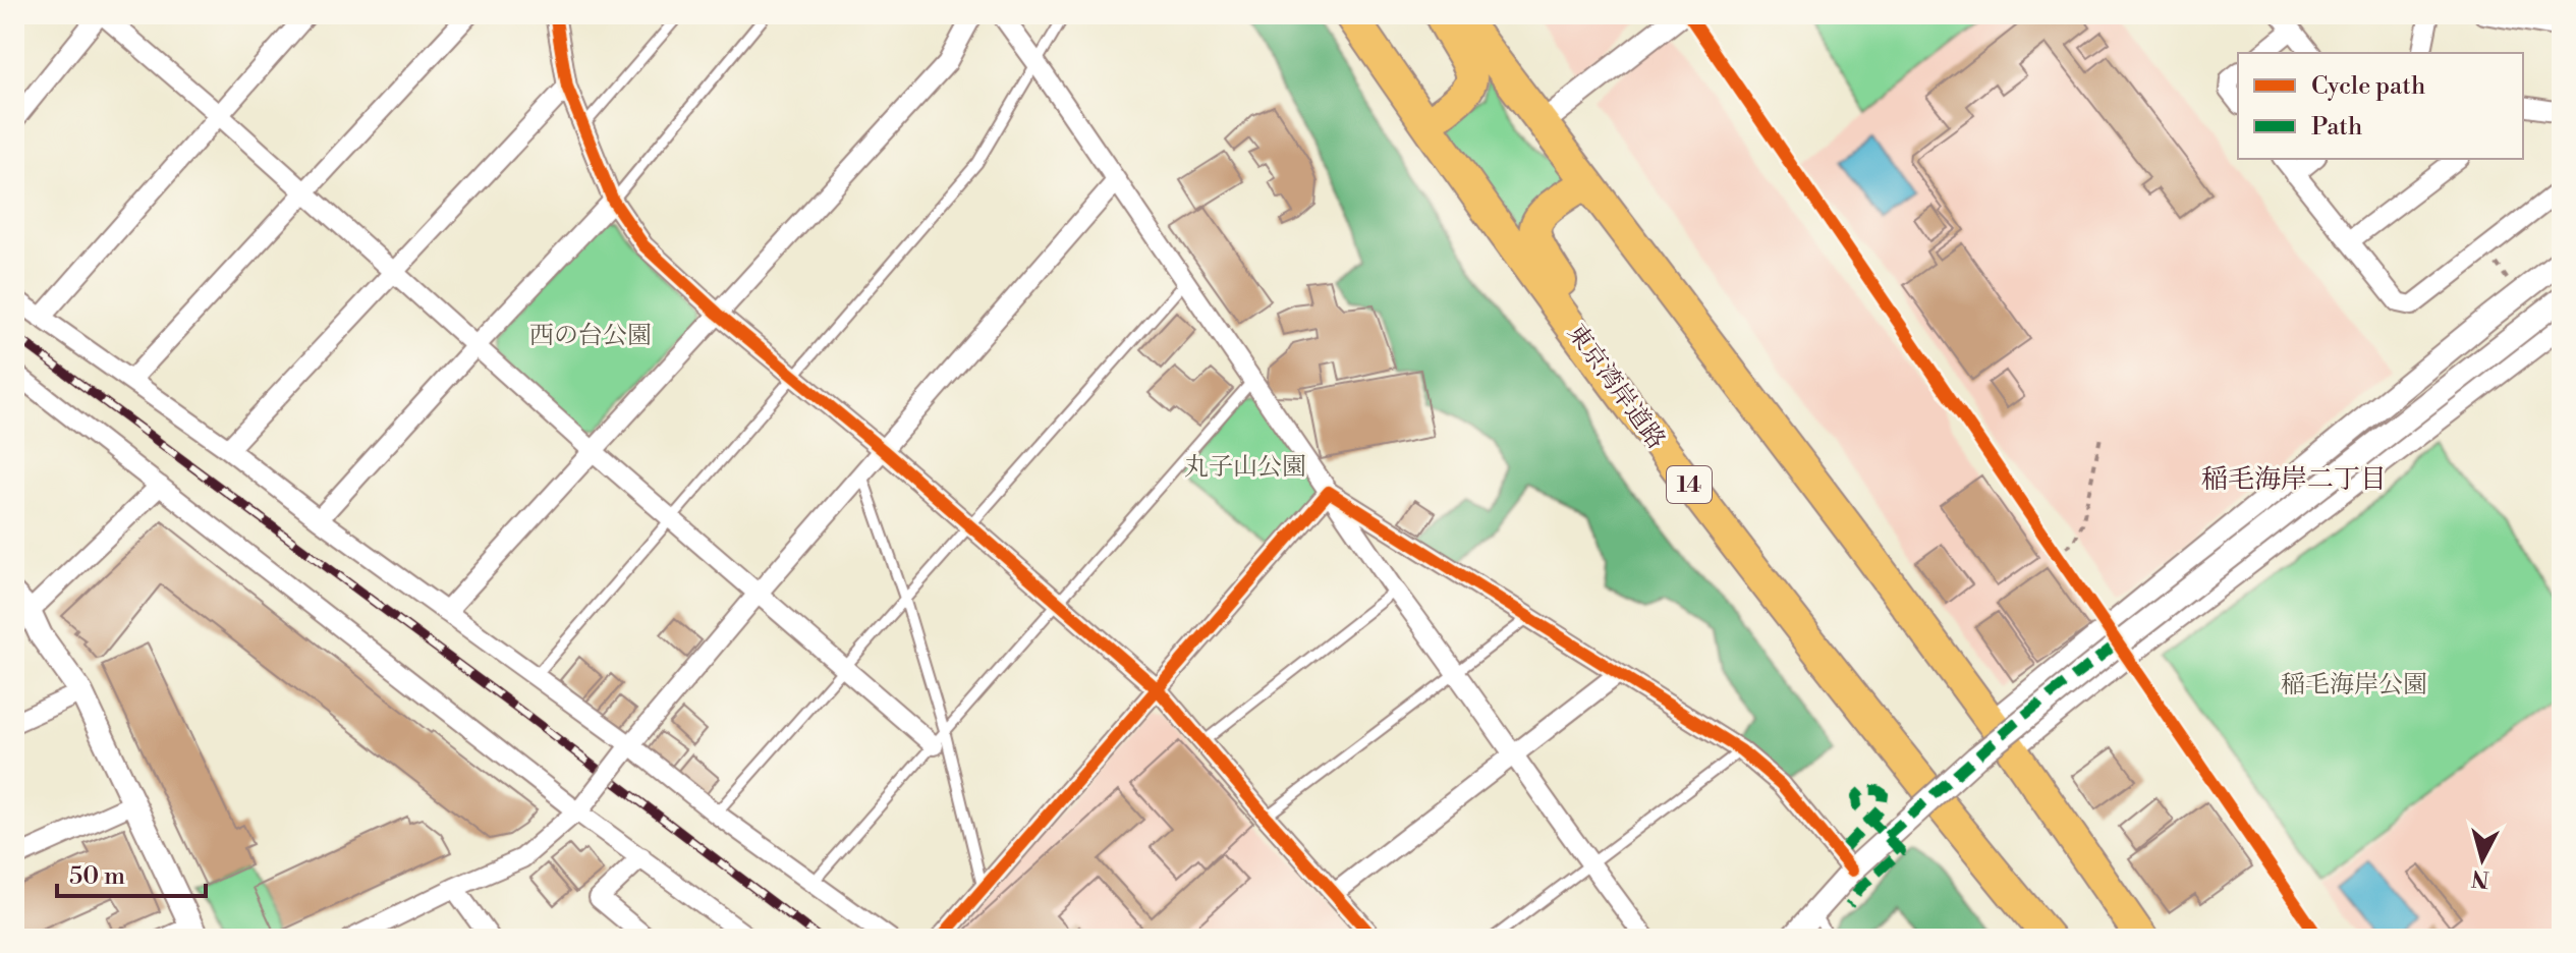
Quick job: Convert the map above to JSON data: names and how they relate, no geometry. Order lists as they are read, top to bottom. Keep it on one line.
{"streets":{"highway":["東京湾岸道路","14"]},"districts":["稲毛海岸二丁目"],"parks":["西の台公園","丸子山公園","稲毛海岸公園"],"legend":["Cycle path","Path"],"scale_bar":"50 m","north":"bottom"}
